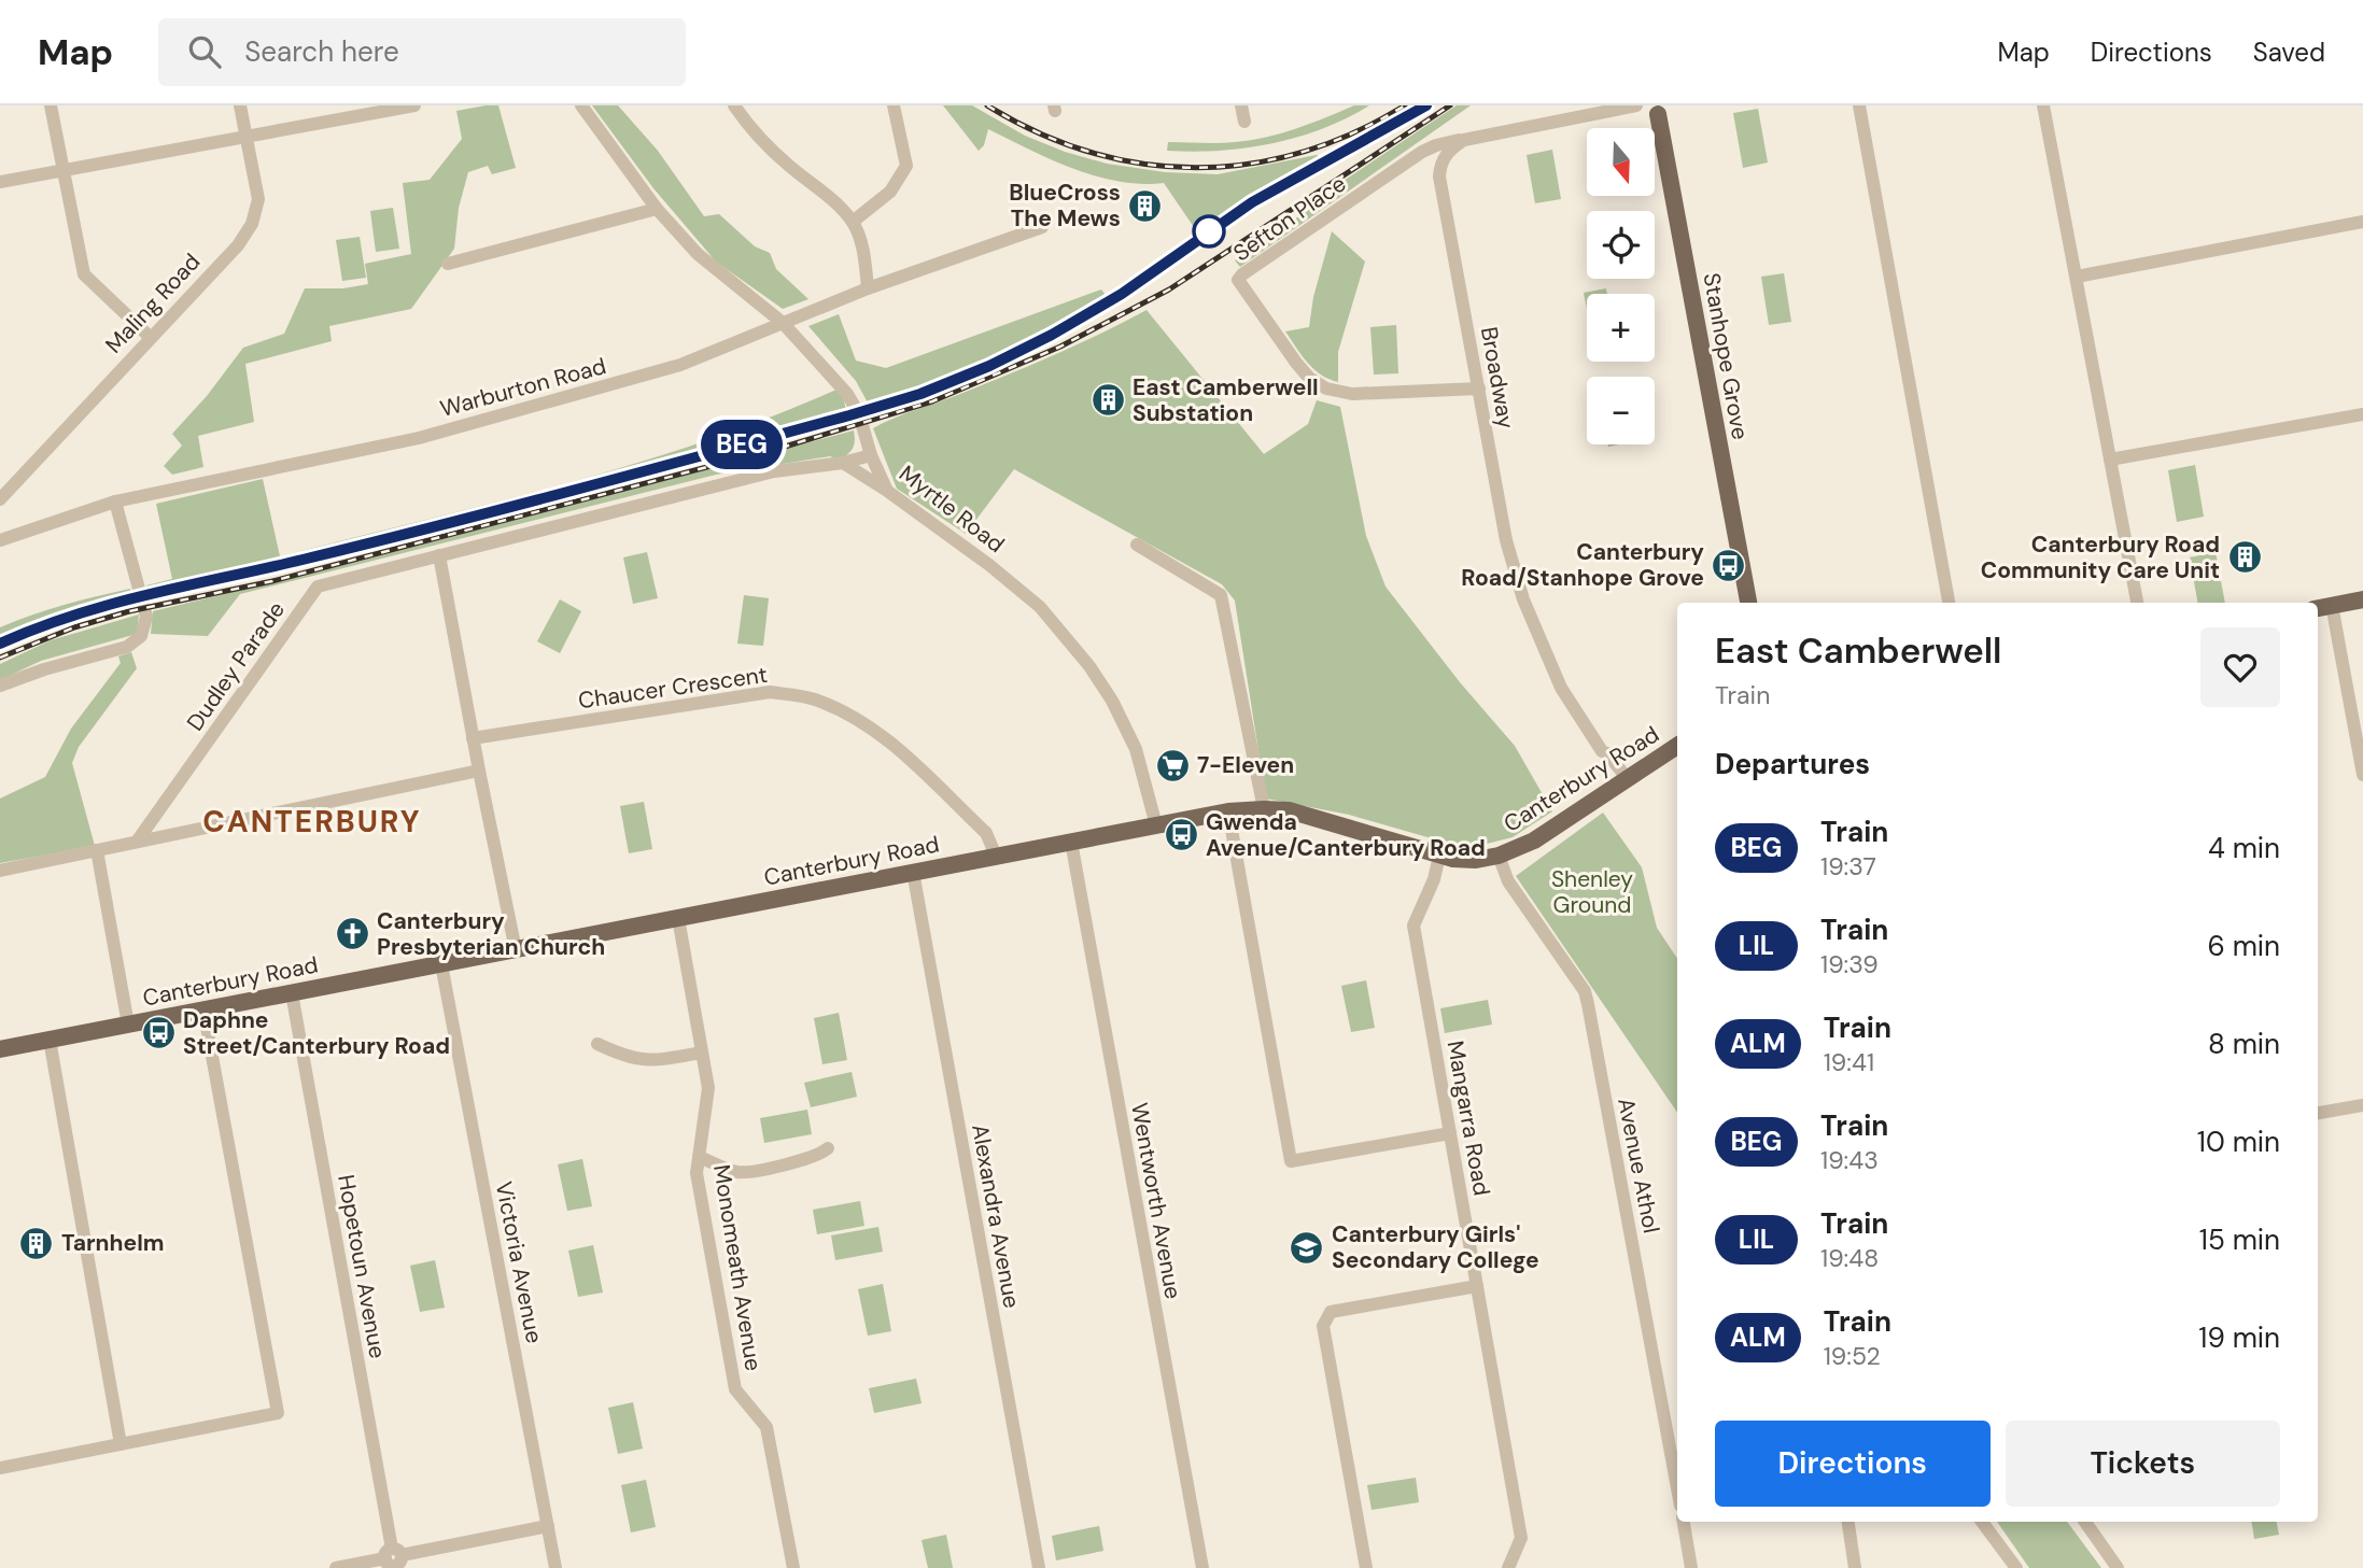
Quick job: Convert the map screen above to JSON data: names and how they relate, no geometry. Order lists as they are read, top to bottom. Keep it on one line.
{"streets":{"main road":["Stanhope Grove","Canterbury Road"],"street":["Sefton Place","Maling Road","Broadway","Warburton Road","Myrtle Road","Dudley Parade","Chaucer Crescent","Mangarra Road","Avenue Athol","Wentworth Avenue","Alexandra Avenue","Victoria Avenue","Hopetoun Avenue","Monomeath Avenue"]},"crossings":[["Sefton Place","Broadway"],["Broadway","Canterbury Road"],["Warburton Road","Myrtle Road"],["Myrtle Road","Dudley Parade"],["Myrtle Road","Canterbury Road"],["Chaucer Crescent","Canterbury Road"],["Canterbury Road","Mangarra Road"],["Canterbury Road","Avenue Athol"],["Canterbury Road","Wentworth Avenue"],["Canterbury Road","Alexandra Avenue"],["Canterbury Road","Victoria Avenue"],["Canterbury Road","Hopetoun Avenue"],["Canterbury Road","Monomeath Avenue"]],"districts":["CANTERBURY"],"parks":["Shenley Ground"],"places":{"building":["BlueCross The Mews","East Camberwell Substation","Canterbury Road Community Care Unit","Tarnhelm"],"bus stop":["Canterbury Road/Stanhope Grove","Gwenda Avenue/Canterbury Road","Daphne Street/Canterbury Road"],"supermarket":["7-Eleven"],"church":["Canterbury Presbyterian Church"],"school or university":["Canterbury Girls' Secondary College"]},"north":"bottom","page":{"header":"Map","search":"Search here","nav":["Map","Directions","Saved"],"on_map":"BEG","map_buttons":["+","−"],"heading":[["East Camberwell","Train"],"Departures"],"list":[{"mark":"BEG","name":"Train","note":"19:37","value":"4 min"},{"mark":"LIL","name":"Train","note":"19:39","value":"6 min"},{"mark":"ALM","name":"Train","note":"19:41","value":"8 min"},{"mark":"BEG","name":"Train","note":"19:43","value":"10 min"},{"mark":"LIL","name":"Train","note":"19:48","value":"15 min"},{"mark":"ALM","name":"Train","note":"19:52","value":"19 min"}],"buttons":["Directions","Tickets"]}}
